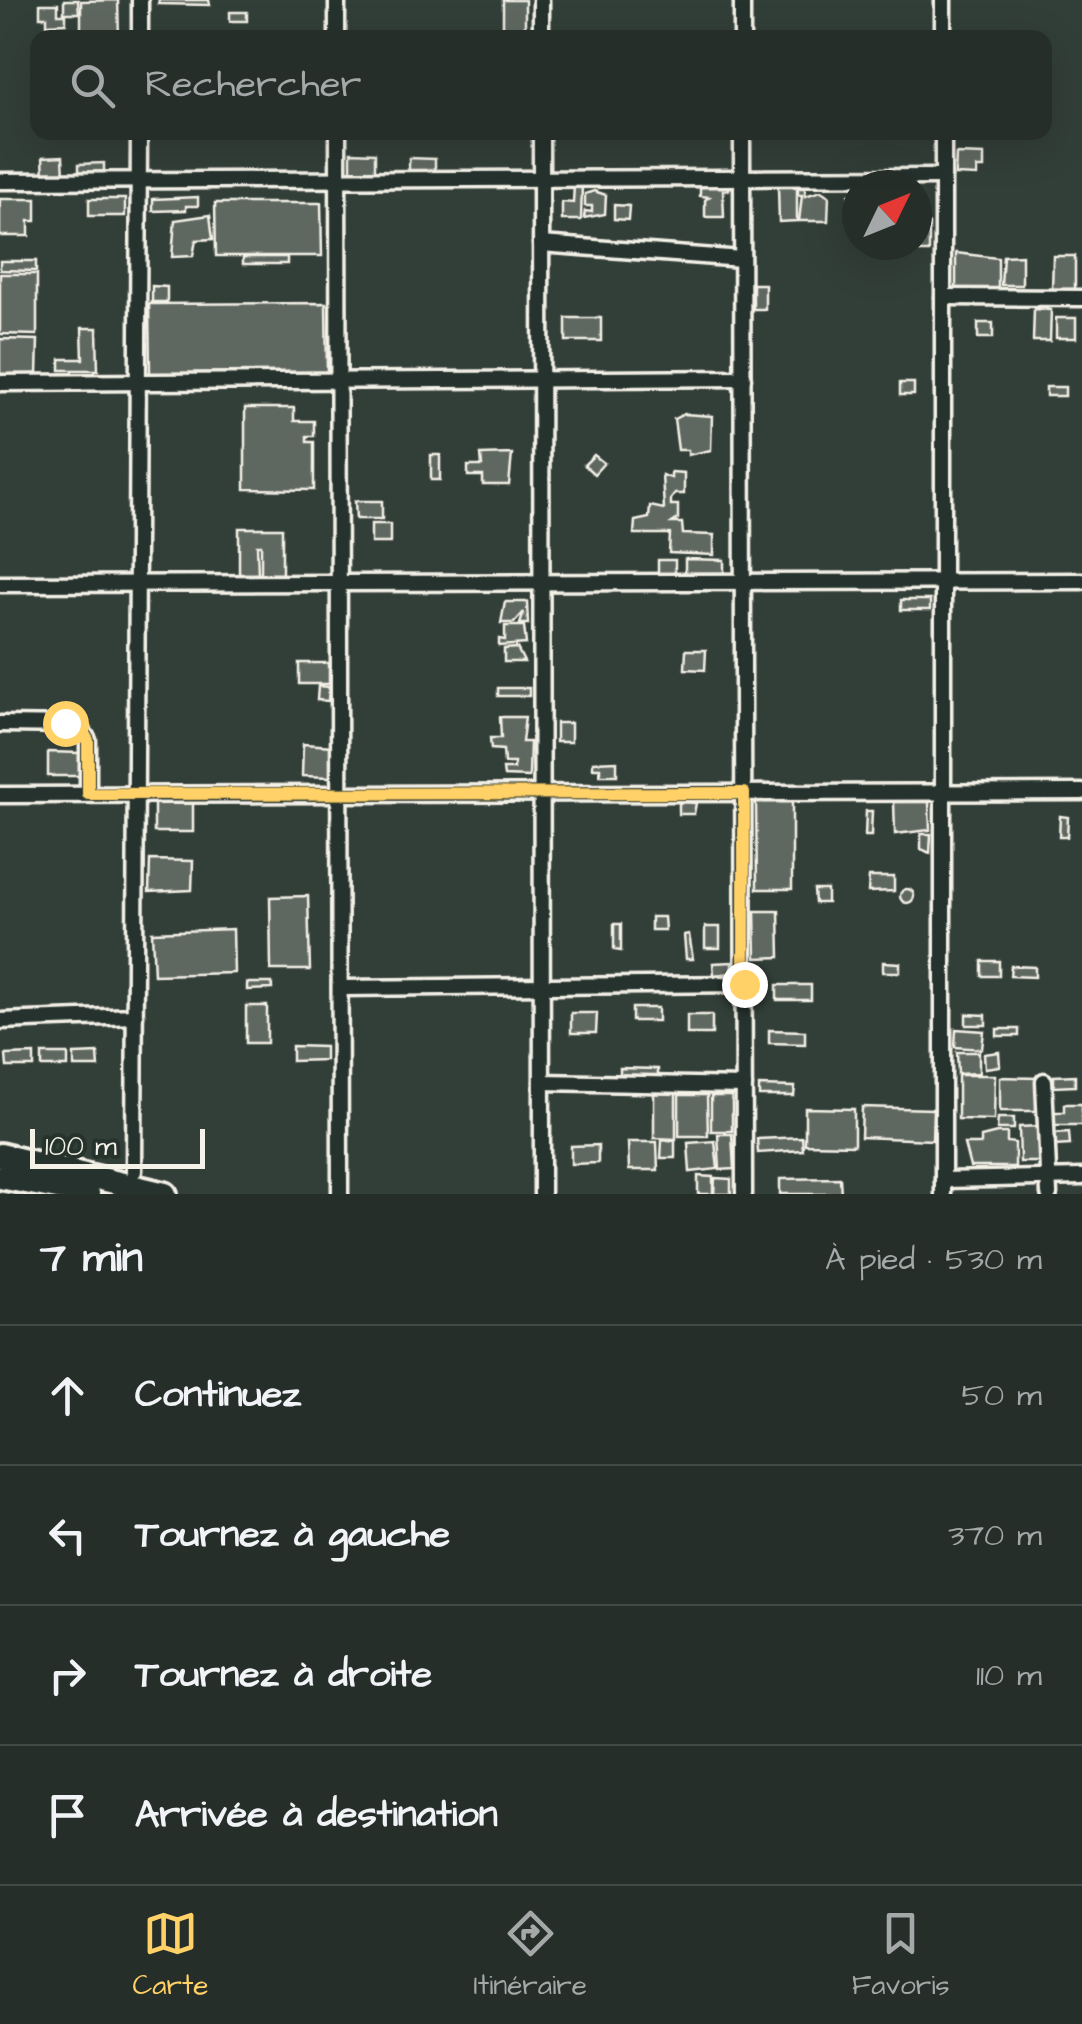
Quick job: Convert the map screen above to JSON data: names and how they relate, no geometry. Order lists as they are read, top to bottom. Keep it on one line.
{"scale_bar":"100 m","north":"top right","page":{"search":"Rechercher","scale":"100 m","heading":["7 min","À pied · 530 m"],"list":[["Continuez","50 m"],["Tournez à gauche","370 m"],["Tournez à droite","110 m"],"Arrivée à destination"],"nav":["Carte","Itinéraire","Favoris"]}}
